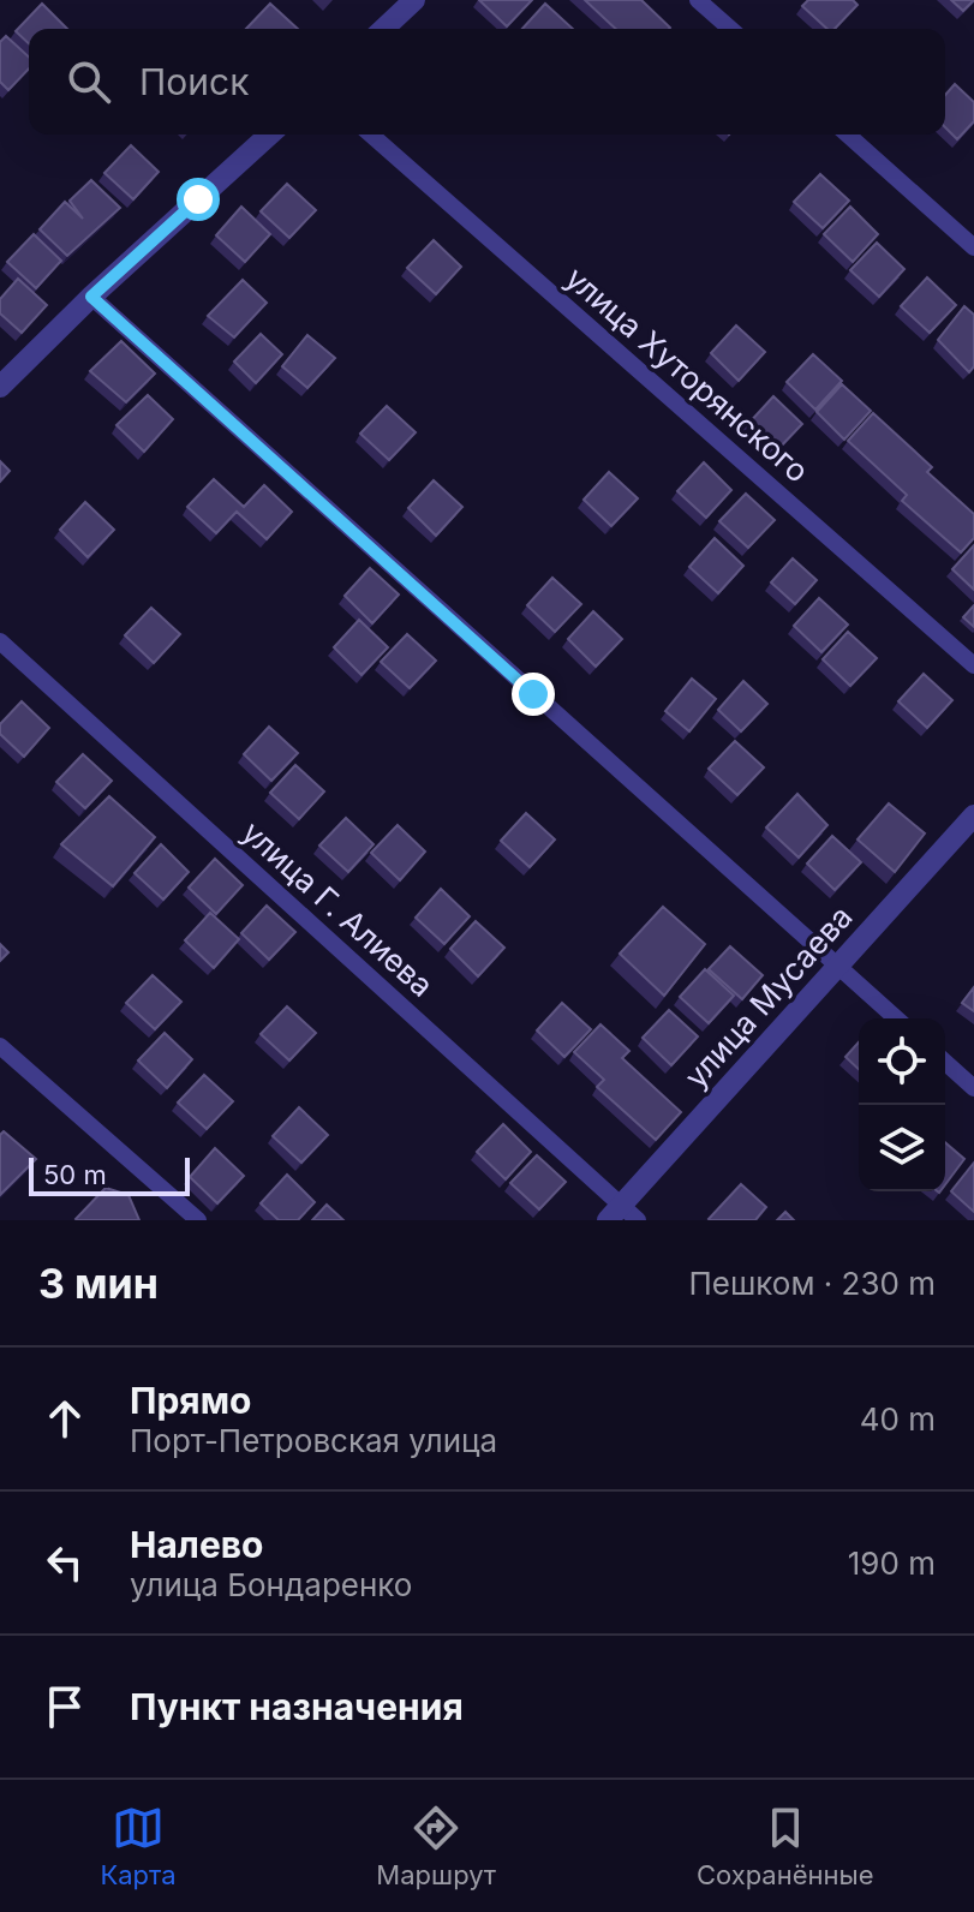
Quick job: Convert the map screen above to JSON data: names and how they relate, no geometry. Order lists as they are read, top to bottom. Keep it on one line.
{"streets":{"street":["улица Хуторянского","улица Г. Алиева","улица Мусаева"]},"crossings":[["улица Г. Алиева","улица Мусаева"]],"scale_bar":"50 m","page":{"search":"Поиск","scale":"50 m","heading":["3 мин","Пешком · 230 m"],"list":[["Прямо","Порт-Петровская улица","40 m"],["Налево","улица Бондаренко","190 m"],"Пункт назначения"],"nav":["Карта","Маршрут","Сохранённые"]}}
